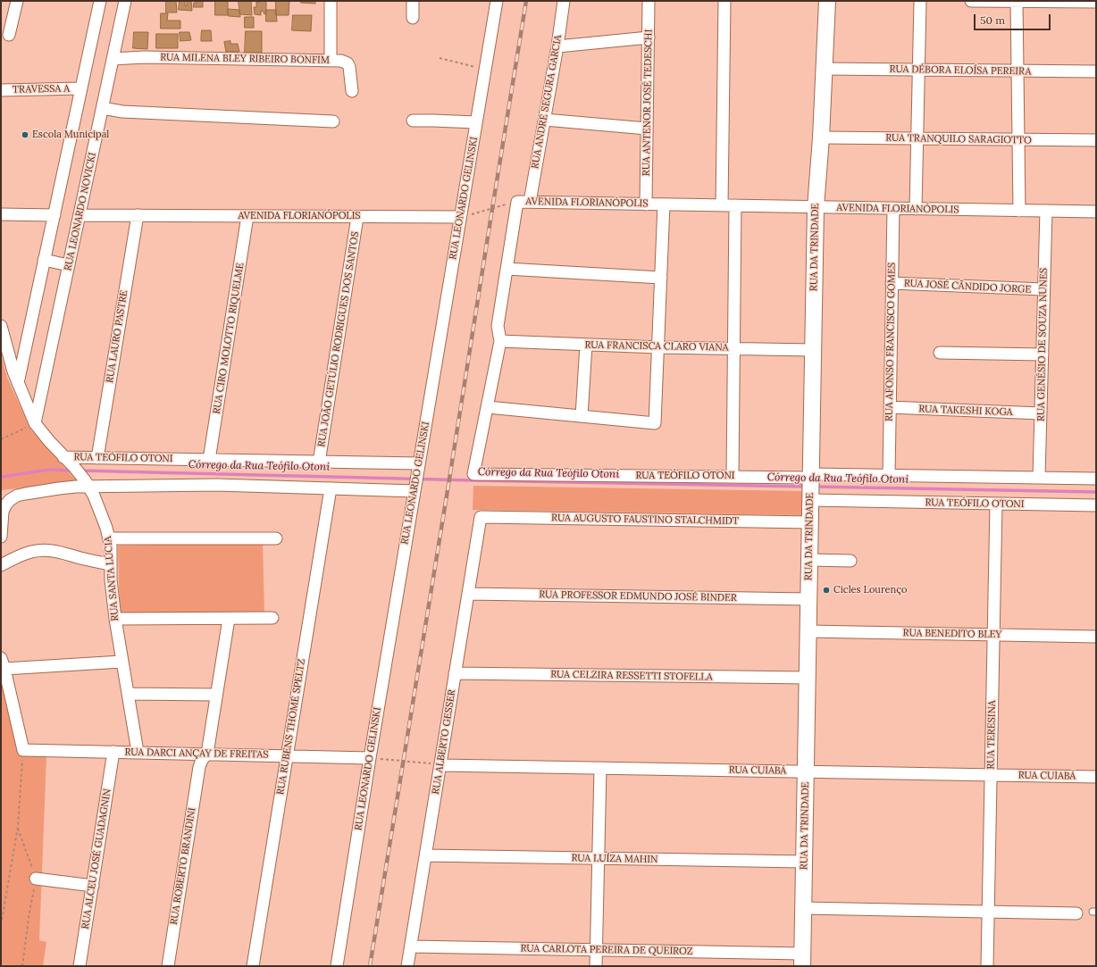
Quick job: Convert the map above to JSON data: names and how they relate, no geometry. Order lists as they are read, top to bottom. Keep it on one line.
{"streets":{"main road":["RUA DA TRINDADE"],"street":["RUA MILENA BLEY RIBEIRO BONFIM","RUA DÉBORA ELOÍSA PEREIRA","TRAVESSA A","RUA ANDRÉ SEGURA GARCIA","RUA ANTENOR JOSÉ TEDESCHI","RUA TRANQUILO SARAGIOTTO","RUA LEONARDO GELINSKI","AVENIDA FLORIANÓPOLIS","RUA LEONARDO NOVICKI","RUA JOSÉ CÂNDIDO JORGE","RUA LAURO PASTRE","RUA CIRO MOLOTTO RIQUELME","RUA JOÃO GETÚLIO RODRIGUES DOS SANTOS","RUA AFONSO FRANCISCO GOMES","RUA GENÉSIO DE SOUZA NUNES","RUA FRANCISCA CLARO VIANA","RUA TAKESHI KOGA","RUA TEÓFILO OTONI","RUA AUGUSTO FAUSTINO STALCHMIDT","RUA SANTA LÚCIA","RUA PROFESSOR EDMUNDO JOSÉ BINDER","RUA BENEDITO BLEY","RUA CELZIRA RESSETTI STOFELLA","RUA RUBENS THOMÉ SPELTZ","RUA TERESINA","RUA ALBERTO GESSER","RUA DARCI ANÇAY DE FREITAS","RUA CUIABÁ","RUA ALCEU JOSÉ GUADAGNIN","RUA LUÍZA MAHIN","RUA ROBERTO BRANDINI","RUA CARLOTA PEREIRA DE QUEIROZ"]},"crossings":[["RUA MILENA BLEY RIBEIRO BONFIM","RUA LEONARDO NOVICKI"],["RUA DÉBORA ELOÍSA PEREIRA","RUA DA TRINDADE"],["RUA ANDRÉ SEGURA GARCIA","AVENIDA FLORIANÓPOLIS"],["RUA ANTENOR JOSÉ TEDESCHI","AVENIDA FLORIANÓPOLIS"],["RUA TRANQUILO SARAGIOTTO","RUA DA TRINDADE"],["RUA LEONARDO GELINSKI","AVENIDA FLORIANÓPOLIS"],["RUA LEONARDO GELINSKI","RUA TEÓFILO OTONI"],["RUA LEONARDO GELINSKI","RUA DARCI ANÇAY DE FREITAS"],["AVENIDA FLORIANÓPOLIS","RUA LEONARDO NOVICKI"],["AVENIDA FLORIANÓPOLIS","RUA DA TRINDADE"],["AVENIDA FLORIANÓPOLIS","RUA LAURO PASTRE"],["AVENIDA FLORIANÓPOLIS","RUA CIRO MOLOTTO RIQUELME"],["AVENIDA FLORIANÓPOLIS","RUA JOÃO GETÚLIO RODRIGUES DOS SANTOS"],["AVENIDA FLORIANÓPOLIS","RUA AFONSO FRANCISCO GOMES"],["AVENIDA FLORIANÓPOLIS","RUA GENÉSIO DE SOUZA NUNES"],["RUA LEONARDO NOVICKI","RUA SANTA LÚCIA"],["RUA DA TRINDADE","RUA FRANCISCA CLARO VIANA"],["RUA DA TRINDADE","RUA TEÓFILO OTONI"],["RUA DA TRINDADE","RUA AUGUSTO FAUSTINO STALCHMIDT"],["RUA DA TRINDADE","RUA PROFESSOR EDMUNDO JOSÉ BINDER"],["RUA DA TRINDADE","RUA BENEDITO BLEY"],["RUA DA TRINDADE","RUA CELZIRA RESSETTI STOFELLA"],["RUA DA TRINDADE","RUA CUIABÁ"],["RUA DA TRINDADE","RUA LUÍZA MAHIN"],["RUA DA TRINDADE","RUA CARLOTA PEREIRA DE QUEIROZ"],["RUA JOSÉ CÂNDIDO JORGE","RUA AFONSO FRANCISCO GOMES"],["RUA JOSÉ CÂNDIDO JORGE","RUA GENÉSIO DE SOUZA NUNES"],["RUA LAURO PASTRE","RUA TEÓFILO OTONI"],["RUA CIRO MOLOTTO RIQUELME","RUA TEÓFILO OTONI"],["RUA JOÃO GETÚLIO RODRIGUES DOS SANTOS","RUA TEÓFILO OTONI"],["RUA AFONSO FRANCISCO GOMES","RUA TAKESHI KOGA"],["RUA AFONSO FRANCISCO GOMES","RUA TEÓFILO OTONI"],["RUA GENÉSIO DE SOUZA NUNES","RUA TAKESHI KOGA"],["RUA GENÉSIO DE SOUZA NUNES","RUA TEÓFILO OTONI"],["RUA TEÓFILO OTONI","RUA SANTA LÚCIA"],["RUA TEÓFILO OTONI","RUA TERESINA"],["RUA AUGUSTO FAUSTINO STALCHMIDT","RUA ALBERTO GESSER"],["RUA SANTA LÚCIA","RUA DARCI ANÇAY DE FREITAS"],["RUA PROFESSOR EDMUNDO JOSÉ BINDER","RUA ALBERTO GESSER"],["RUA BENEDITO BLEY","RUA TERESINA"],["RUA CELZIRA RESSETTI STOFELLA","RUA ALBERTO GESSER"],["RUA RUBENS THOMÉ SPELTZ","RUA DARCI ANÇAY DE FREITAS"],["RUA TERESINA","RUA CUIABÁ"],["RUA ALBERTO GESSER","RUA CUIABÁ"],["RUA ALBERTO GESSER","RUA LUÍZA MAHIN"],["RUA ALBERTO GESSER","RUA CARLOTA PEREIRA DE QUEIROZ"],["RUA DARCI ANÇAY DE FREITAS","RUA ALCEU JOSÉ GUADAGNIN"],["RUA DARCI ANÇAY DE FREITAS","RUA ROBERTO BRANDINI"]],"water":["Córrego da Rua Teófilo Otoni"],"places":["Escola Municipal","Cicles Lourenço"],"scale_bar":"50 m"}
